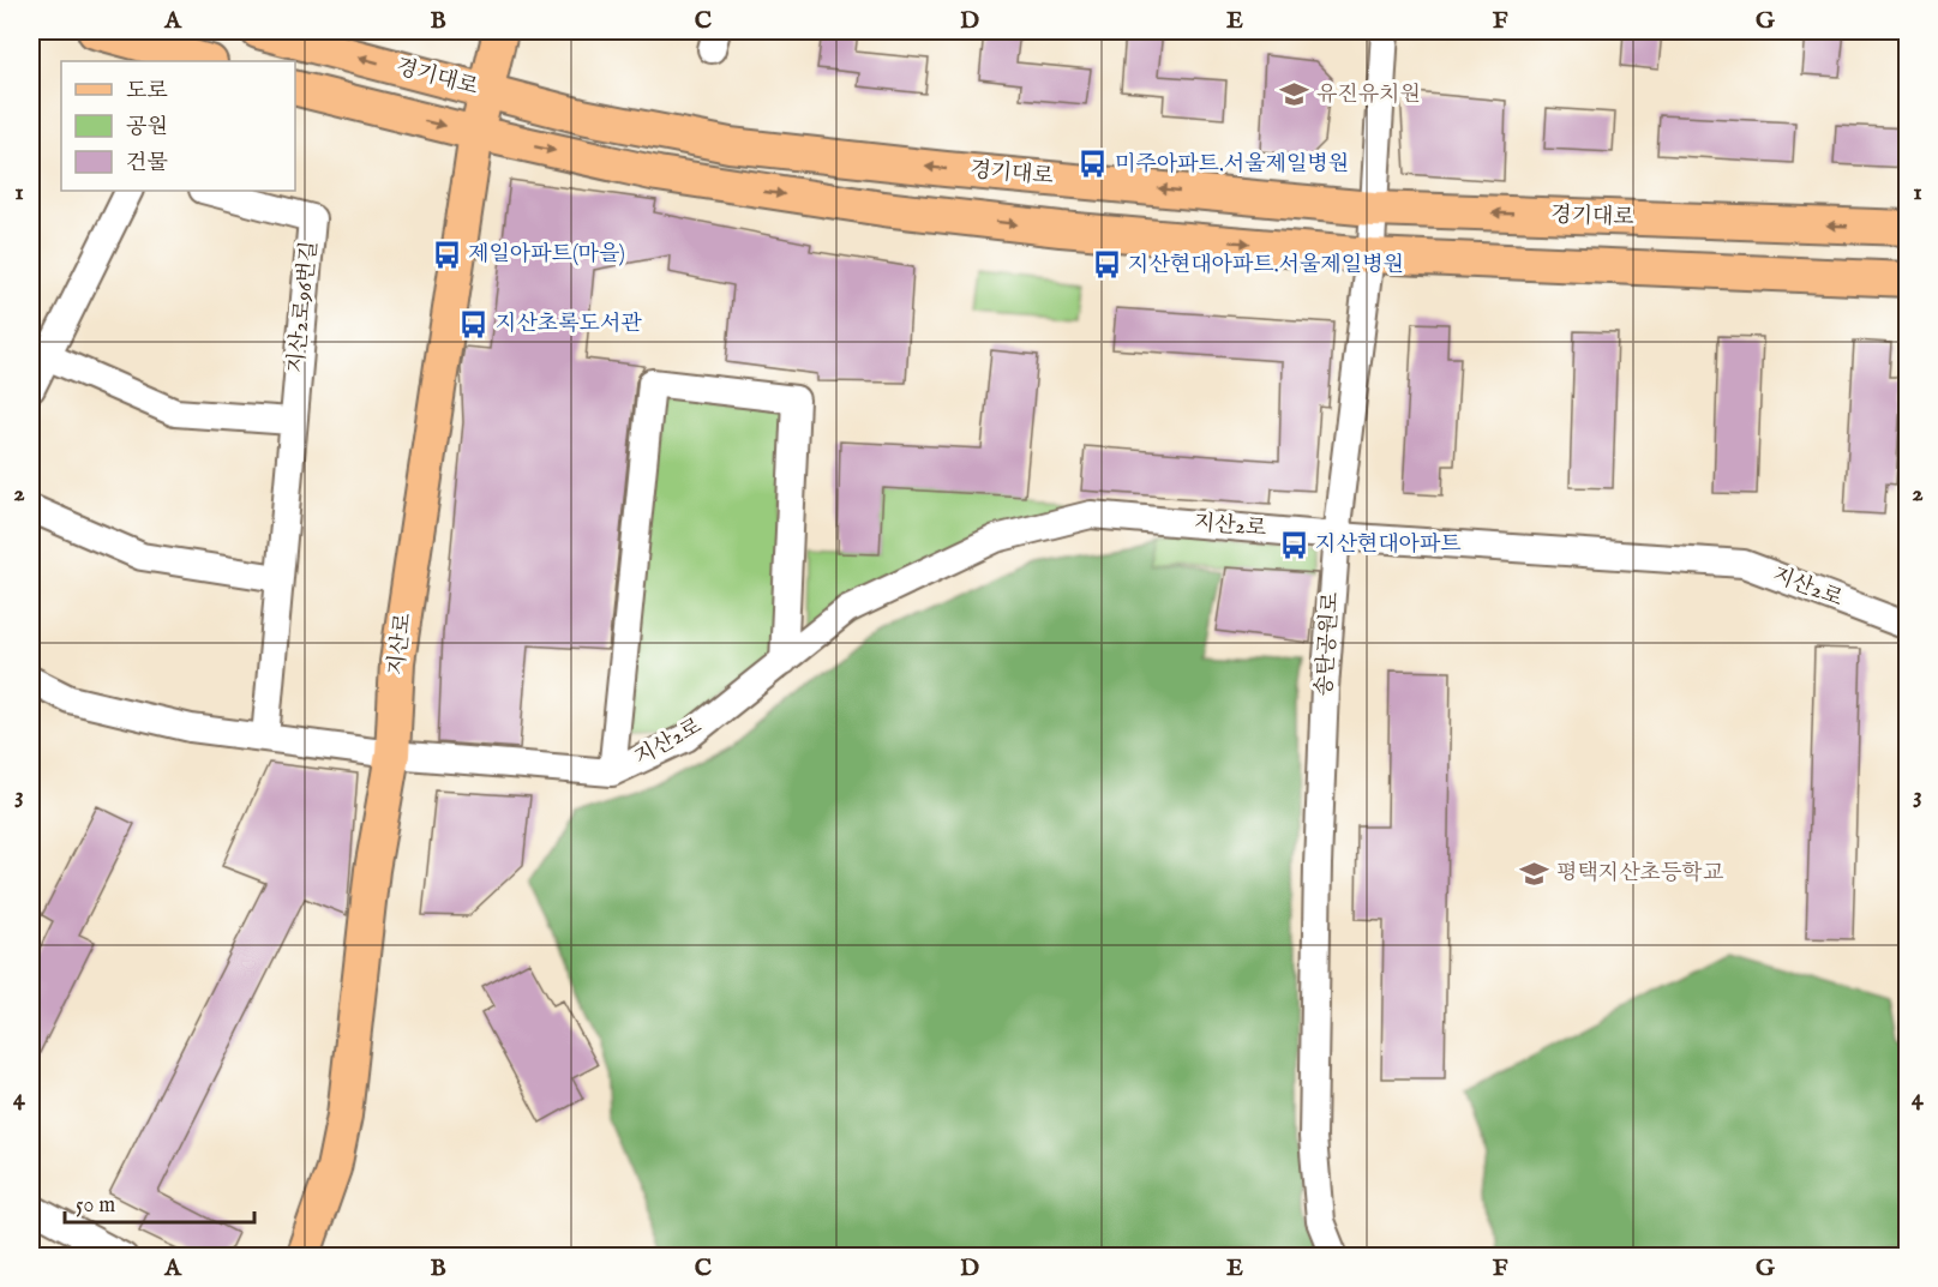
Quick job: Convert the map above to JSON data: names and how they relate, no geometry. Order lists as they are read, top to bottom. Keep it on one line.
{"streets":{"main road":["경기대로","지산로"],"street":["지산2로96번길","지산2로","송탄공원로"]},"crossings":[["경기대로","지산로"],["경기대로","송탄공원로"],["지산2로96번길","지산2로"],["지산2로","지산로"],["지산2로","송탄공원로"]],"places":{"school or university":["유진유치원","평택지산초등학교"],"bus stop":["미주아파트.서울제일병원","제일아파트(마을)","지산현대아파트.서울제일병원","지산초록도서관","지산현대아파트"]},"legend":["도로","공원","건물"],"scale_bar":"50 m","grid":{"columns":["A","B","C","D","E","F","G"],"rows":["1","2","3","4"]}}
